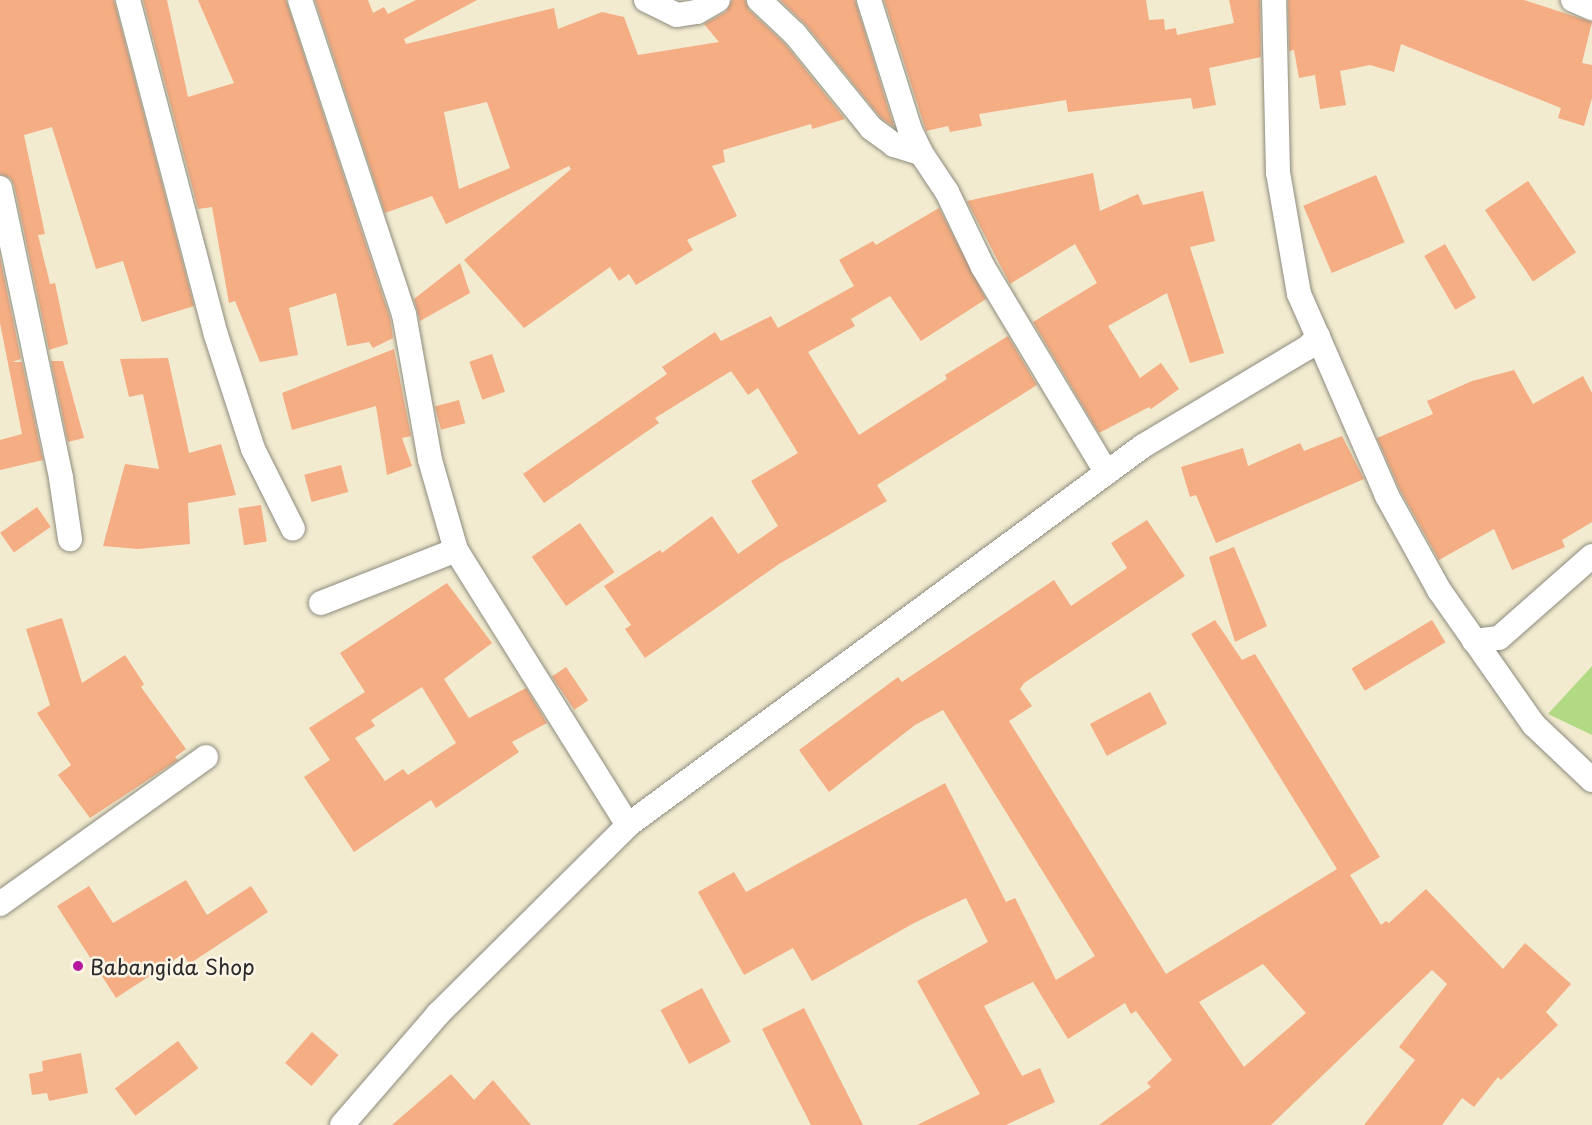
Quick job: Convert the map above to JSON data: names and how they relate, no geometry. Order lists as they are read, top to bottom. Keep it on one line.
{"places":["Babangida Shop"]}
